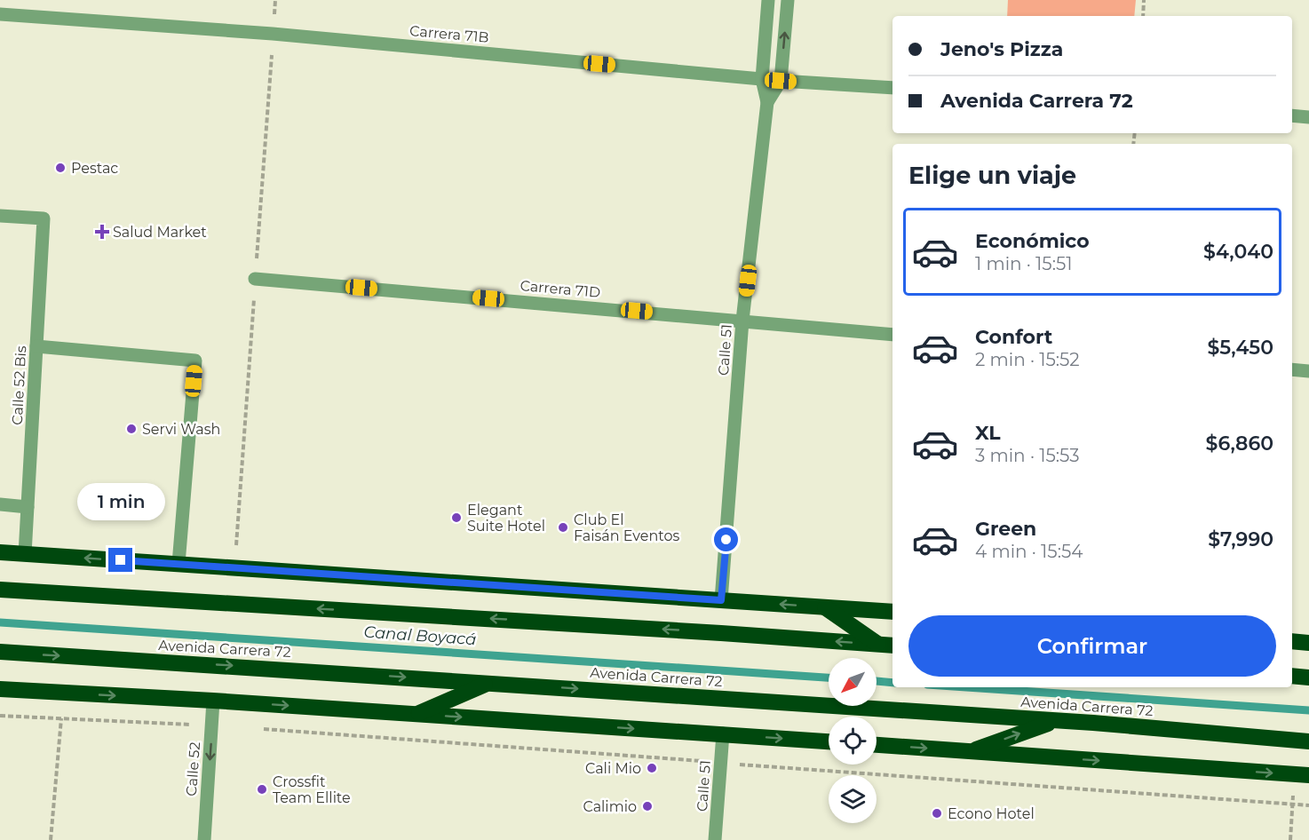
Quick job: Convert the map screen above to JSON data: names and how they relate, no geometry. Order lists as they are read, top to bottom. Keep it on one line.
{"streets":{"highway":["Avenida Carrera 72"],"street":["Carrera 71B","Carrera 71D","Calle 51","Calle 52 Bis","Calle 52"]},"crossings":[["Carrera 71B","Calle 51"],["Carrera 71D","Calle 51"]],"one_way":["Calle 52"],"water":["Canal Boyacá"],"places":{"other":["Pestac","Servi Wash","Elegant Suite Hotel","Club El Faisán Eventos","Cali Mio","Crossfit Team Ellite","Calimio","Econo Hotel"],"health":["Salud Market"]},"north":"bottom left","page":{"banner":["Jeno's Pizza","Avenida Carrera 72"],"heading":"Elige un viaje","list":[{"name":"Económico","note":"1 min · 15:51","value":"$4,040"},{"name":"Confort","note":"2 min · 15:52","value":"$5,450"},{"name":"XL","note":"3 min · 15:53","value":"$6,860"},{"name":"Green","note":"4 min · 15:54","value":"$7,990"}],"bubble":"1 min","buttons":"Confirmar"}}
